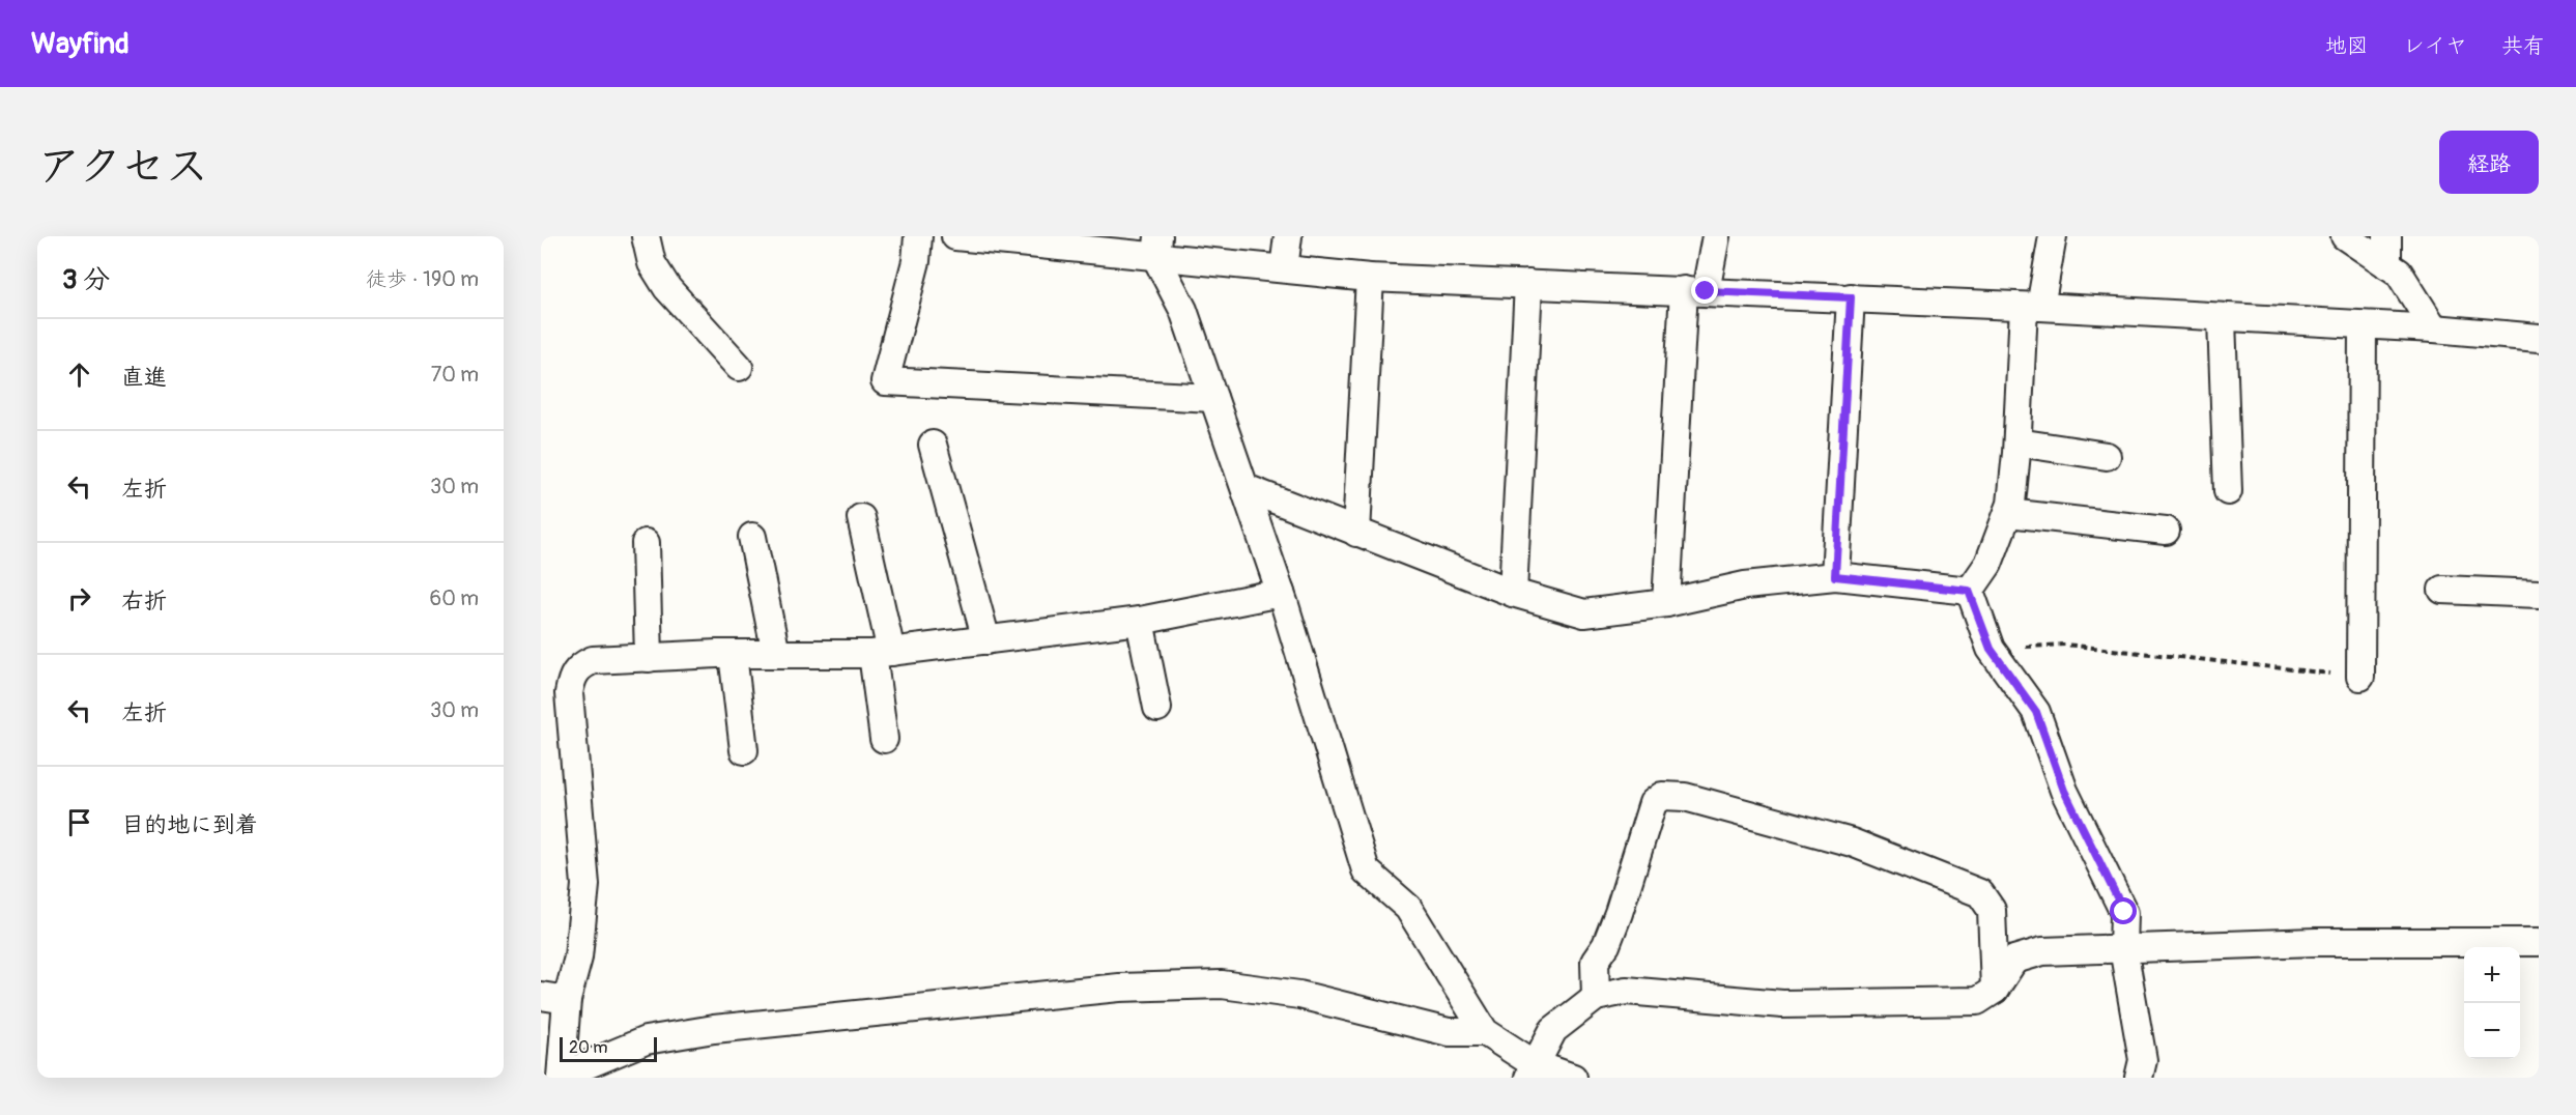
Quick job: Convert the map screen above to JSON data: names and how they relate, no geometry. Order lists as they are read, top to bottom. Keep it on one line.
{"scale_bar":"20 m","page":{"header":"Wayfind","nav":["地図","レイヤ","共有"],"title":"アクセス","buttons":"経路","heading":["3 分","徒歩 · 190 m"],"list":[["直進","70 m"],["左折","30 m"],["右折","60 m"],["左折","30 m"],"目的地に到着"],"map_buttons":["+","−"],"scale":"20 m"}}
